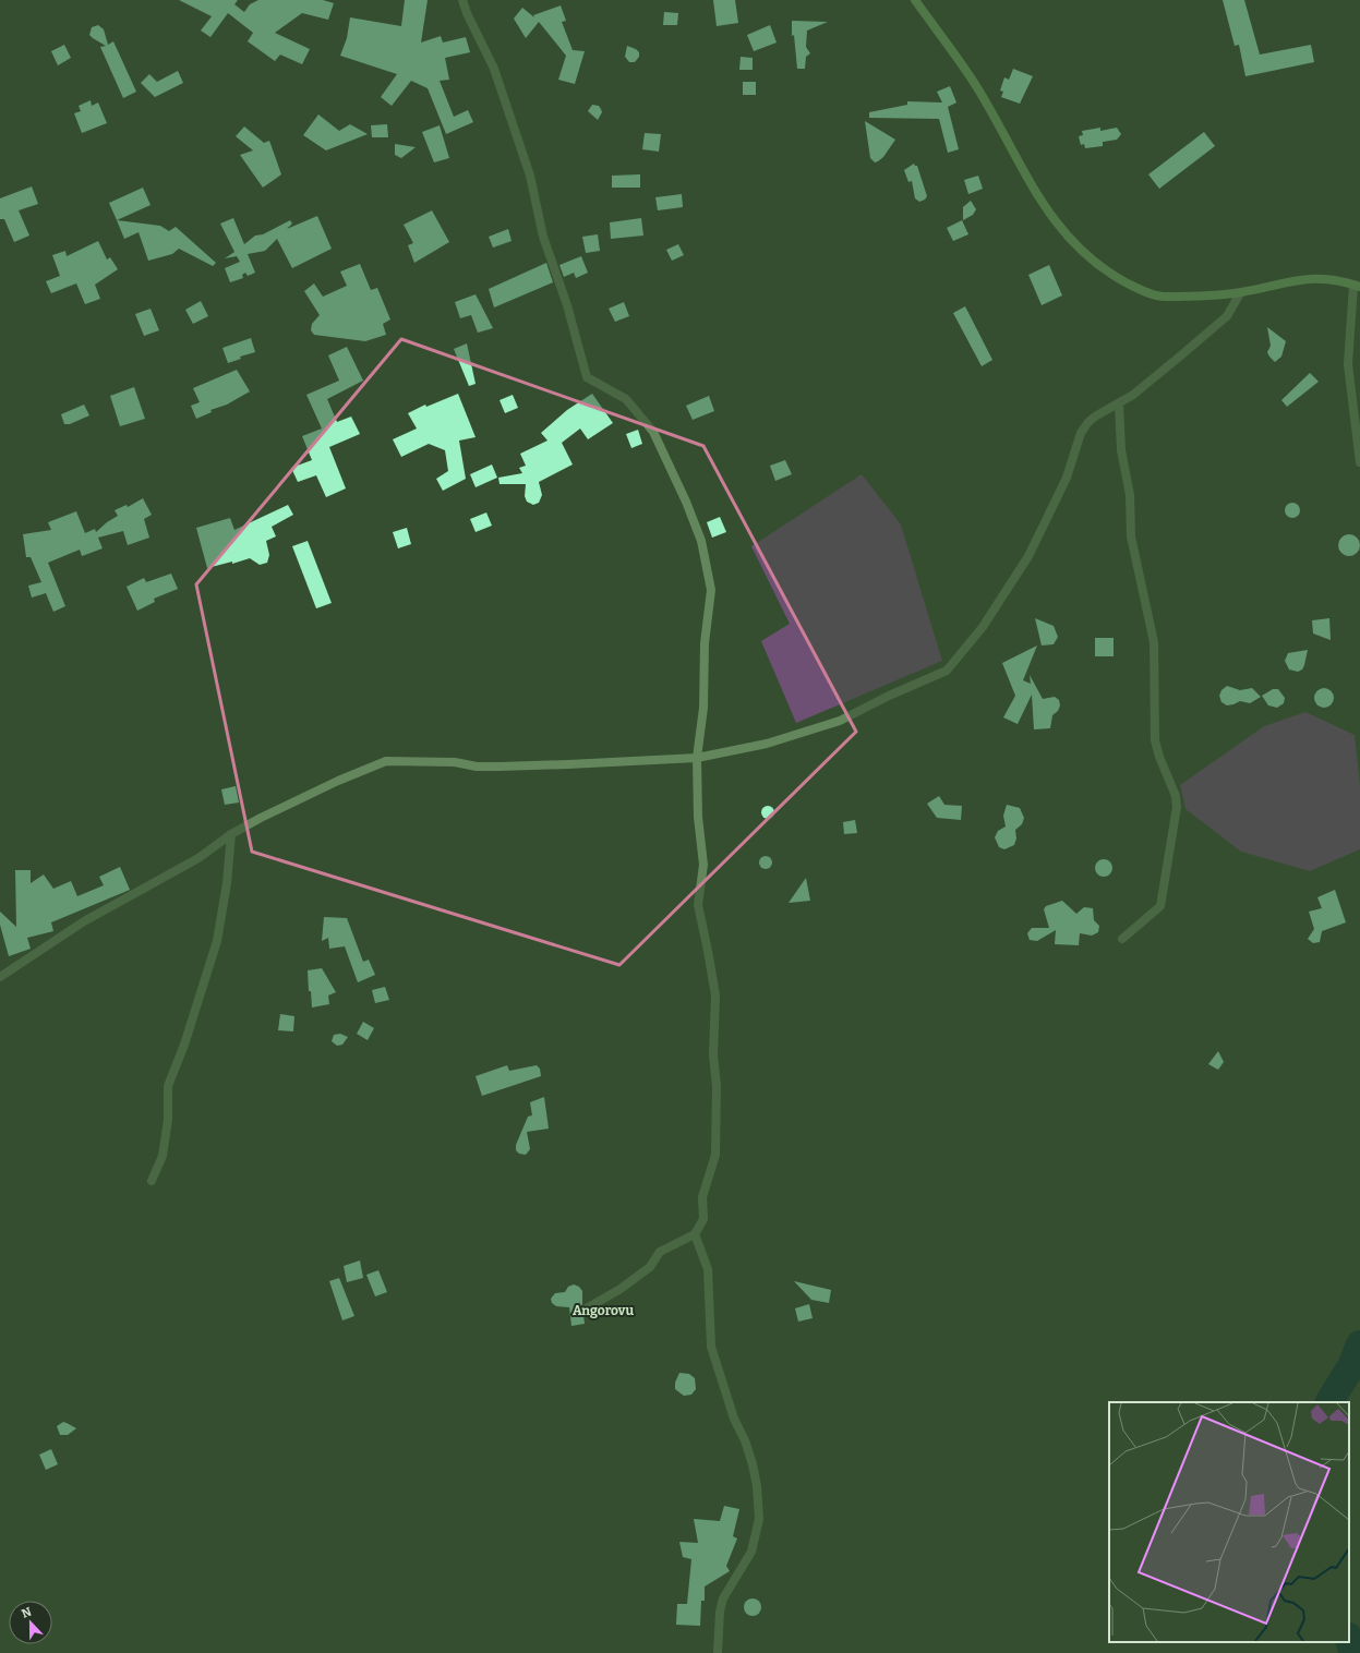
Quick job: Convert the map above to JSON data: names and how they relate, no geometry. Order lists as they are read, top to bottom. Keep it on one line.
{"districts":["Angorovu"],"north":"top"}
